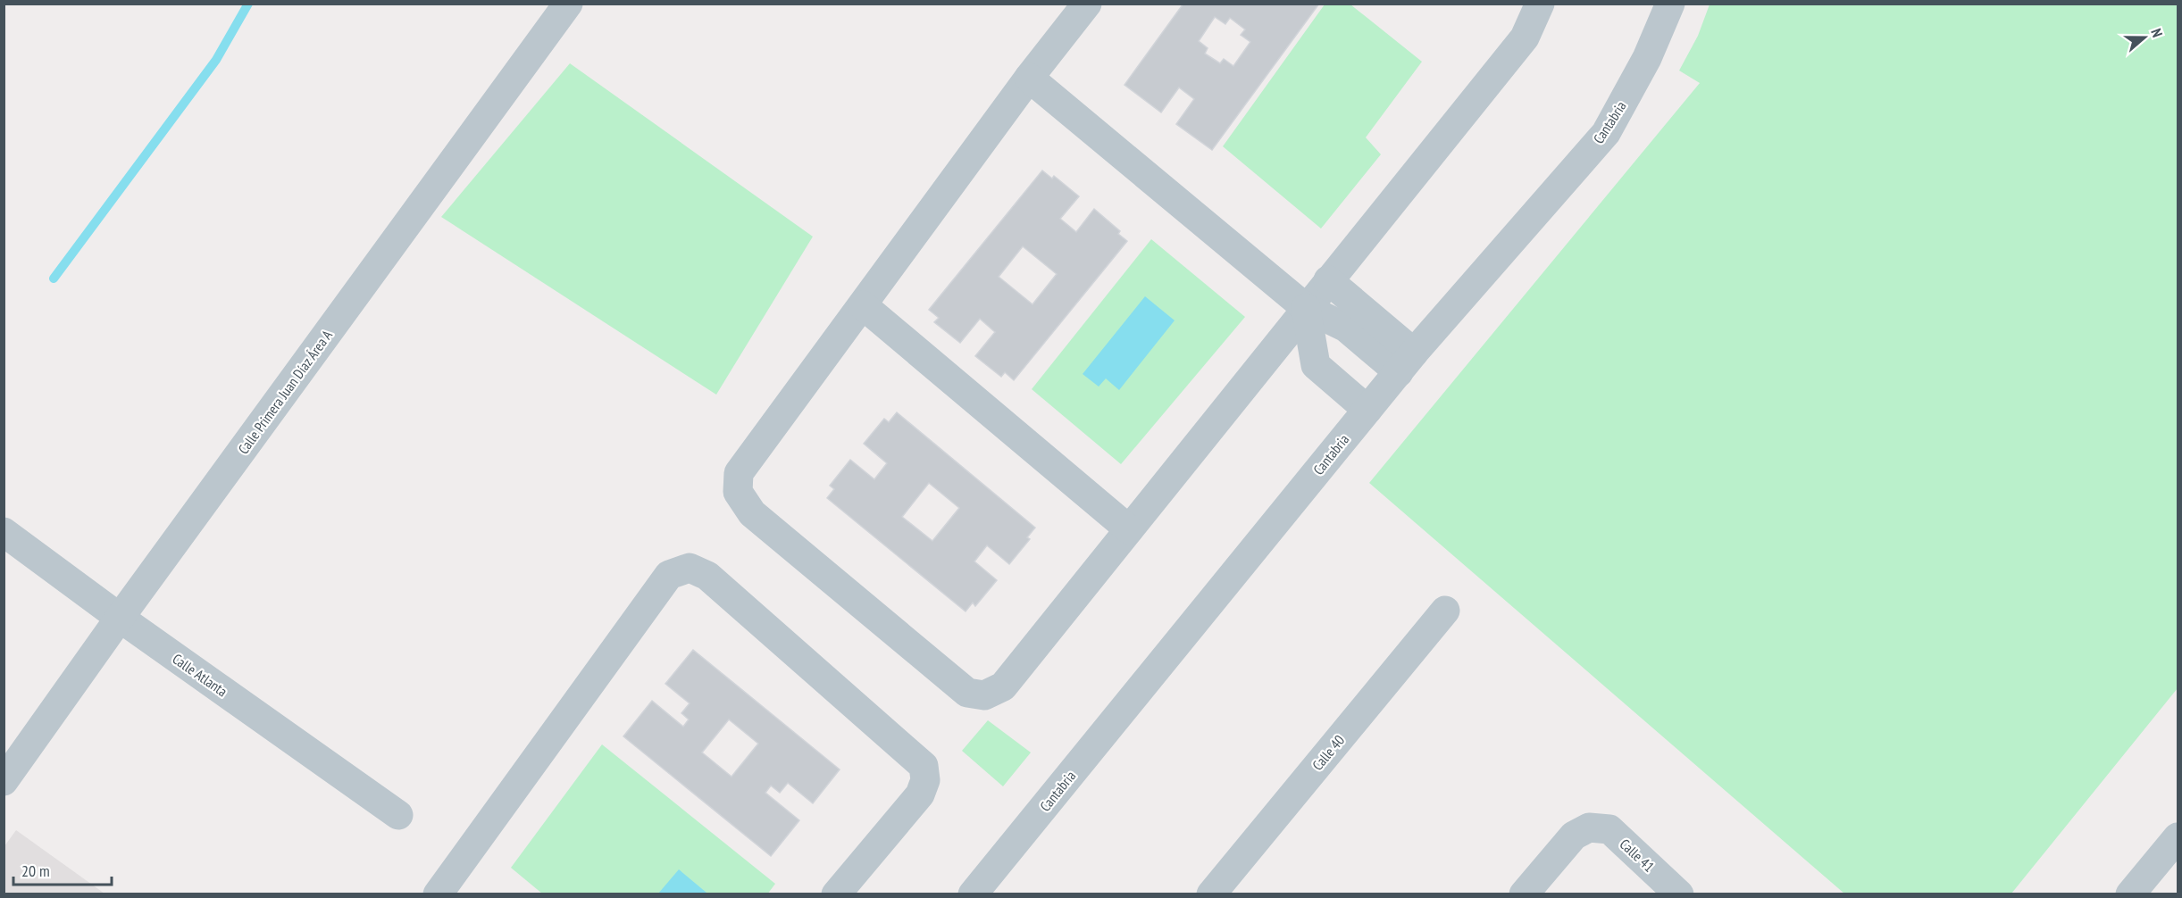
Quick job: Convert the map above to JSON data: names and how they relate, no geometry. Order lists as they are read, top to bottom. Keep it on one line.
{"streets":{"street":["Cantabria","Calle Primera Juan Díaz Área A","Calle Atlanta","Calle 40","Calle 41"]},"crossings":[["Calle Primera Juan Díaz Área A","Calle Atlanta"]],"scale_bar":"20 m","north":"right"}
